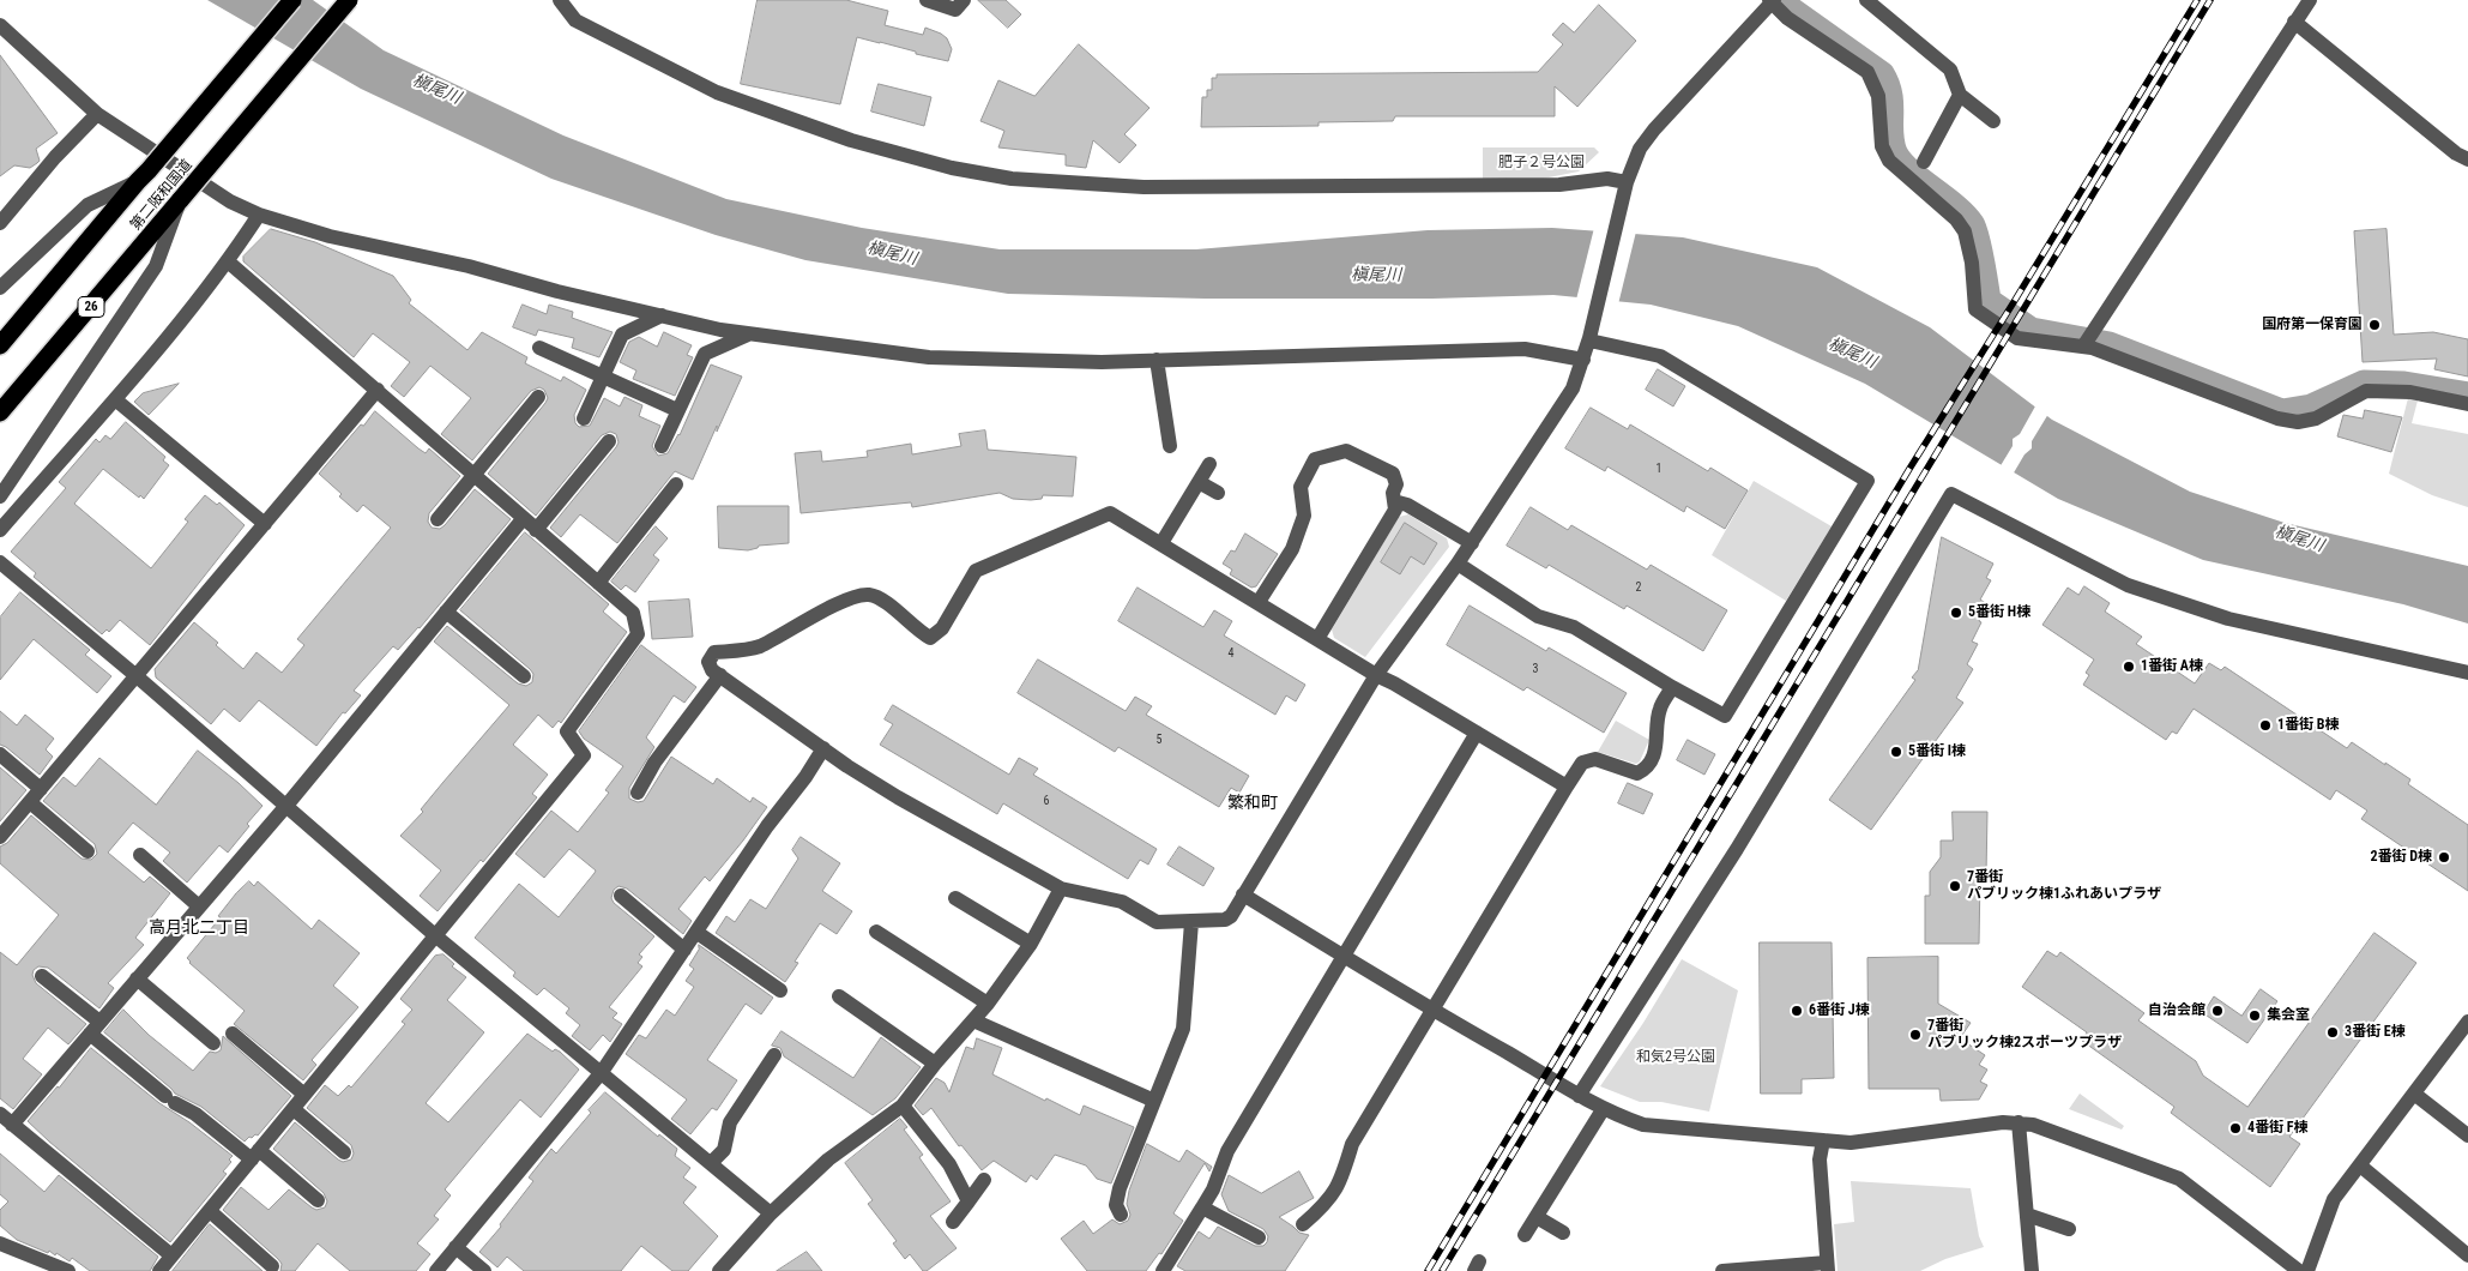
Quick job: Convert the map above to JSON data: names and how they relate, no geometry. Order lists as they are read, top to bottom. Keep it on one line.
{"streets":{"highway":["第二阪和国道","26"]},"districts":["繁和町","高月北二丁目"],"water":["槇尾川"],"parks":["肥子２号公園","和気2号公園"],"places":["国府第一保育園","5番街 H棟","1番街 A棟","1番街 B棟","5番街 I棟","2番街 D棟","7番街 パブリック棟1ふれあいプラザ","6番街 J棟","自治会館","集会室","3番街 E棟","7番街 パブリック棟2スポーツプラザ","4番街 F棟"],"house_numbers":["1","2","4","3","5","6"]}
